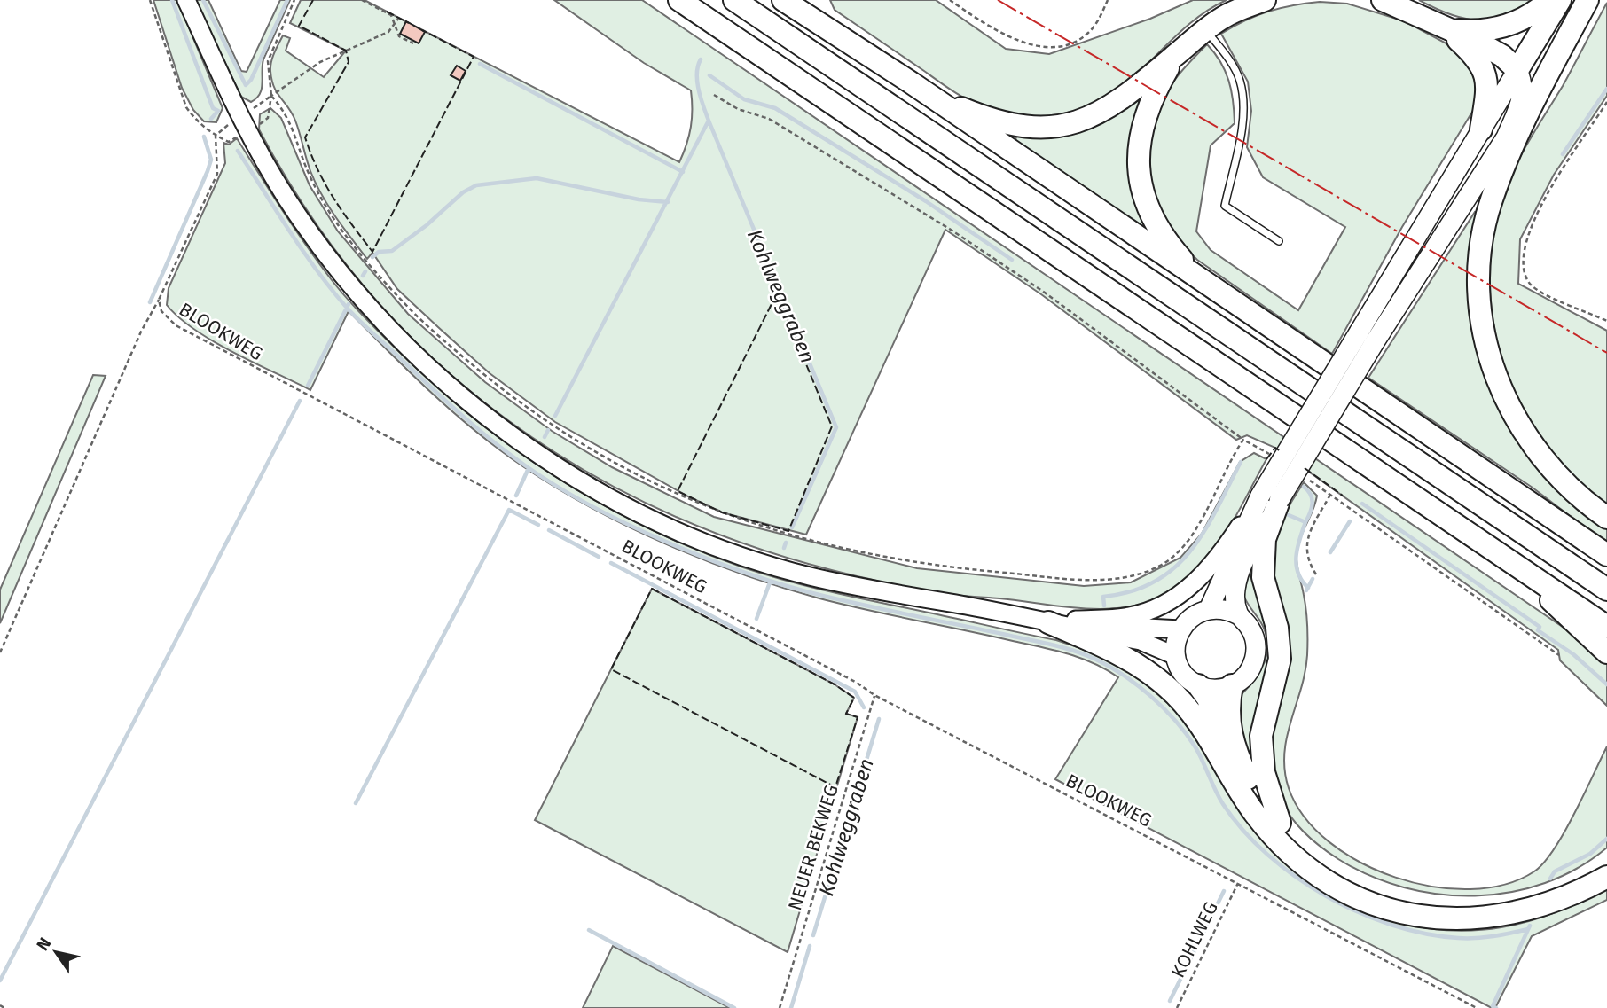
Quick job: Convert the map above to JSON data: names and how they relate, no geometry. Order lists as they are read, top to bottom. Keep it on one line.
{"streets":{"path":["BLOOKWEG","NEUER BEKWEG","KOHLWEG"]},"crossings":[["BLOOKWEG","NEUER BEKWEG"],["BLOOKWEG","KOHLWEG"]],"water":["Kohlweggraben"],"north":"top left"}
